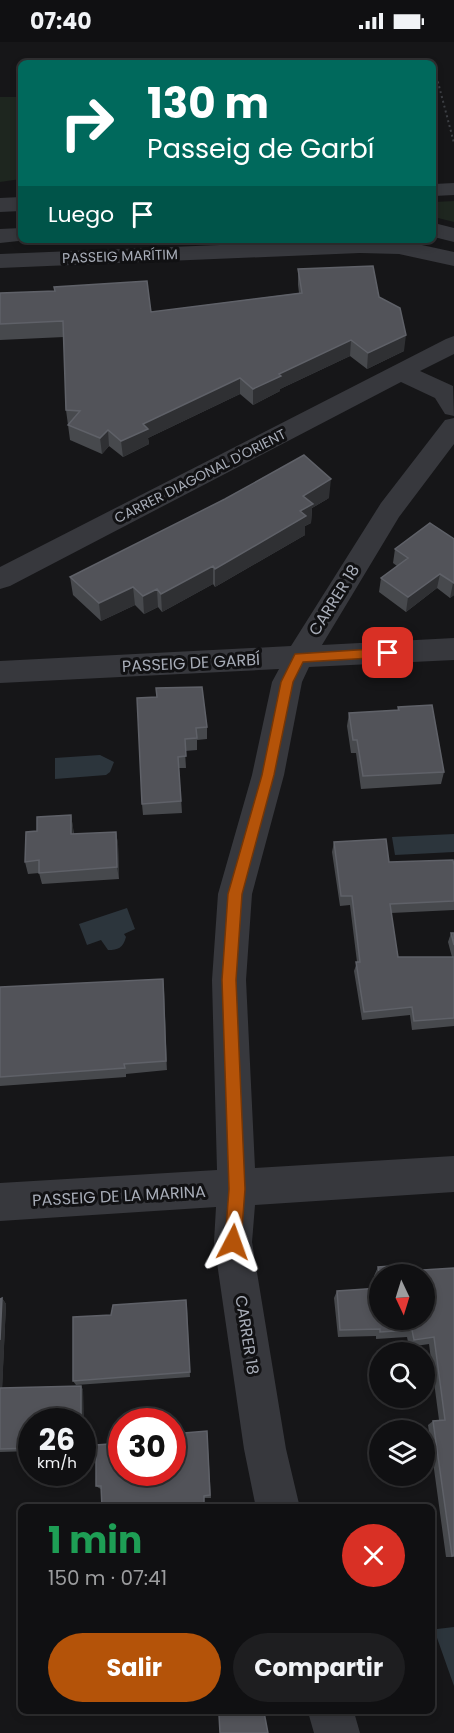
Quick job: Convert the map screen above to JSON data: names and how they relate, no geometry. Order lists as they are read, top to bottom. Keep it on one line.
{"streets":{"street":["PASSEIG MARÍTIM","CARRER DIAGONAL D'ORIENT","CARRER 18","PASSEIG DE GARBÍ","PASSEIG DE LA MARINA"]},"crossings":[["CARRER 18","PASSEIG DE GARBÍ"],["CARRER 18","PASSEIG DE LA MARINA"]],"north":"bottom","page":{"status":"07:40","turn":["130 m","Passeig de Garbí"],"then":"Luego","speed":"26 km/h","limit":"30","heading":["1 min","150 m · 07:41"],"buttons":["Salir","Compartir"]}}
